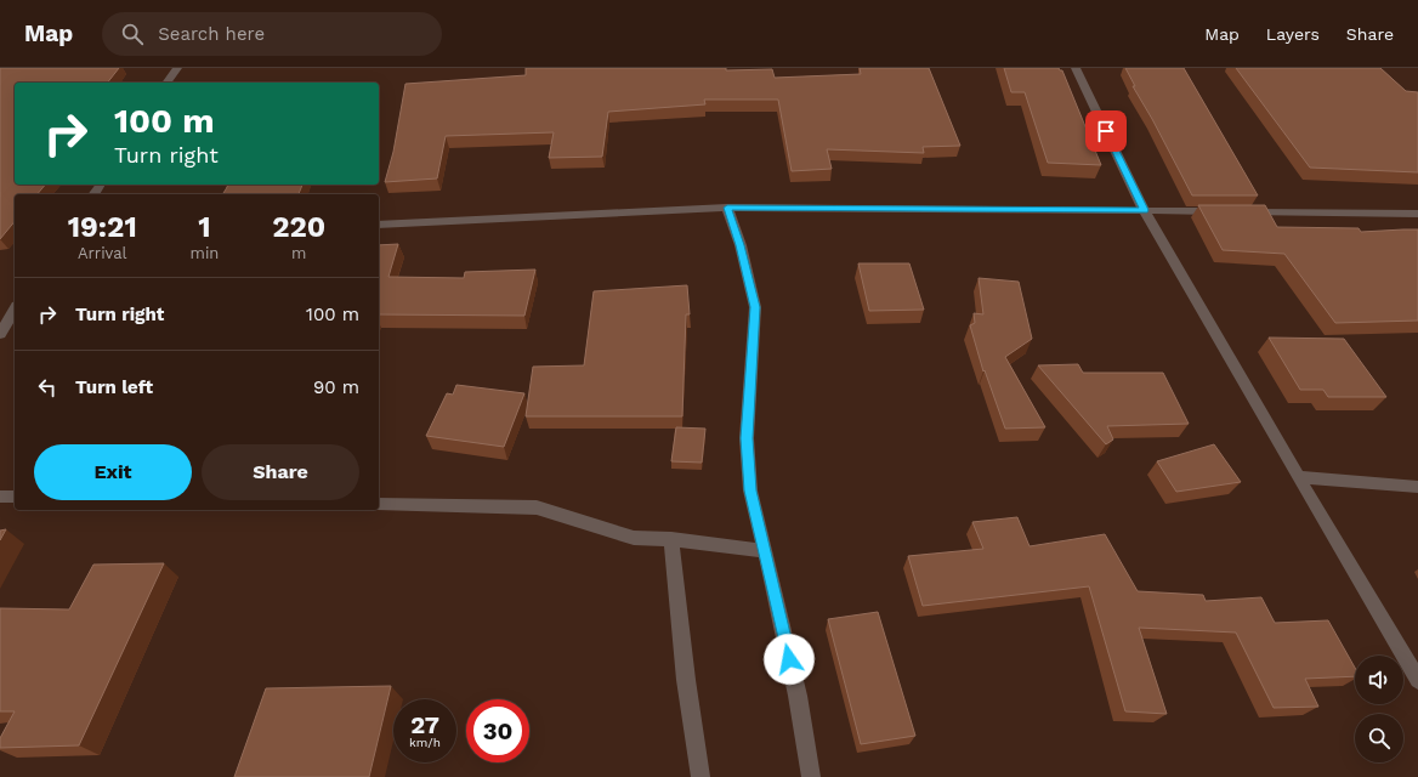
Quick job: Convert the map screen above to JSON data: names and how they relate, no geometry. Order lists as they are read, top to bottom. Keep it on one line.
{"page":{"header":"Map","search":"Search here","nav":["Map","Layers","Share"],"turn":["100 m","Turn right"],"eta":["19:21","Arrival","1","min","220","m"],"list":[{"name":"Turn right","value":"100 m"},{"name":"Turn left","value":"90 m"}],"buttons":["Exit","Share"],"speed":"27 km/h","limit":"30"}}
